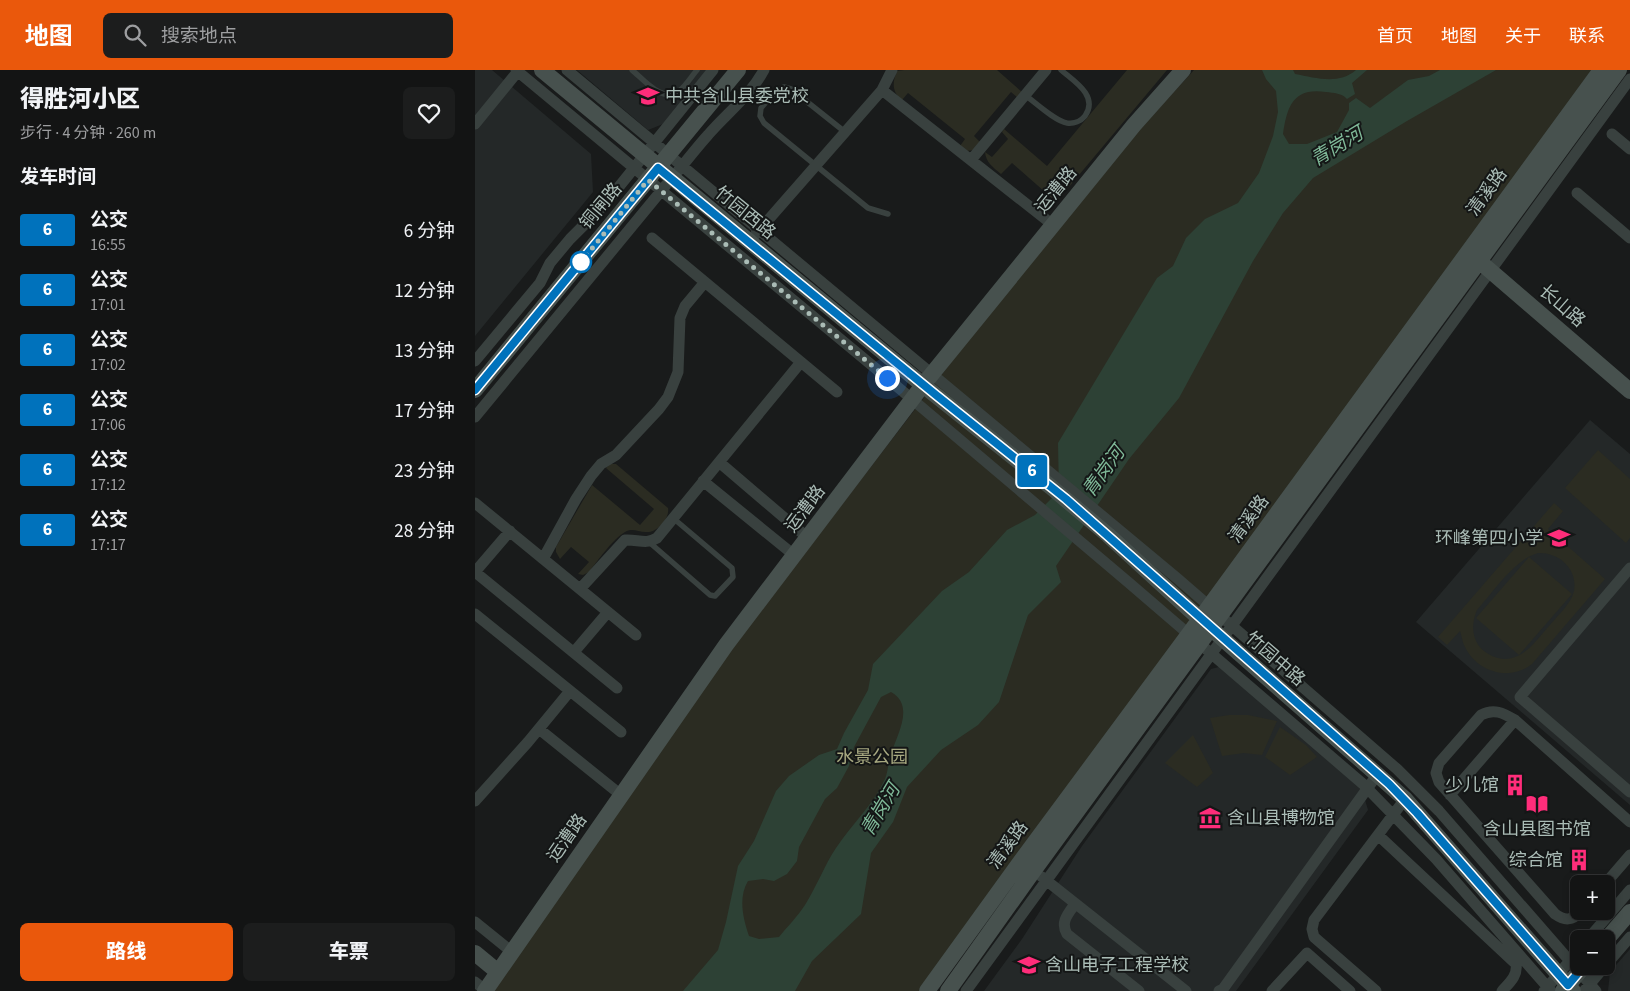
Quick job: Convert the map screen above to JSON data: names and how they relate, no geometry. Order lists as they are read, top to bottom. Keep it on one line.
{"streets":{"main road":["运漕路","清溪路","铜闸路","竹园西路","长山路","竹园中路"]},"crossings":[["运漕路","竹园西路"],["运漕路","竹园中路"],["清溪路","长山路"],["清溪路","竹园中路"],["铜闸路","竹园西路"],["竹园西路","竹园中路"]],"water":["青岗河"],"parks":["水景公园"],"places":{"school or university":["中共含山县委党校","环峰第四小学","含山电子工程学校"],"building":["少儿馆","综合馆"],"library":["含山县图书馆"],"museum":["含山县博物馆"]},"lines":["bus line 6"],"page":{"header":"地图","search":"搜索地点","nav":["首页","地图","关于","联系"],"heading":[["得胜河小区","步行 · 4 分钟 · 260 m"],"发车时间"],"on_map":"6","list":[{"mark":"6","name":"公交","note":"16:55","value":"6 分钟"},{"mark":"6","name":"公交","note":"17:01","value":"12 分钟"},{"mark":"6","name":"公交","note":"17:02","value":"13 分钟"},{"mark":"6","name":"公交","note":"17:06","value":"17 分钟"},{"mark":"6","name":"公交","note":"17:12","value":"23 分钟"},{"mark":"6","name":"公交","note":"17:17","value":"28 分钟"}],"map_buttons":["+","−"],"buttons":["路线","车票"]}}
